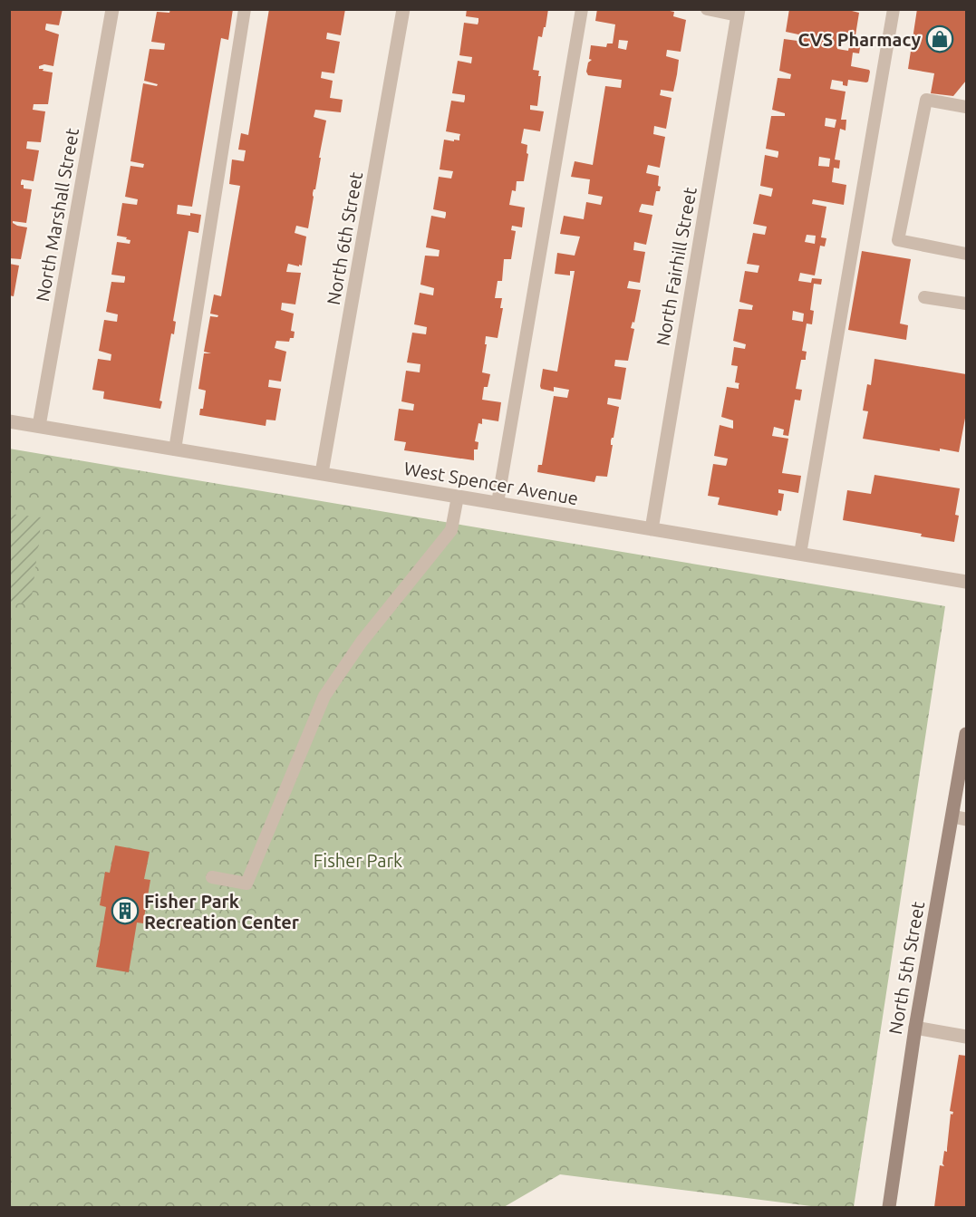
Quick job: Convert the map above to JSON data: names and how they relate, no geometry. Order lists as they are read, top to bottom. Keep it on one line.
{"streets":{"street":["North Marshall Street","North 6th Street","North Fairhill Street","West Spencer Avenue","North 5th Street"]},"crossings":[["North Marshall Street","West Spencer Avenue"],["North 6th Street","West Spencer Avenue"],["North Fairhill Street","West Spencer Avenue"]],"parks":["Fisher Park"],"places":{"shop":["CVS Pharmacy"],"building":["Fisher Park Recreation Center"]}}
